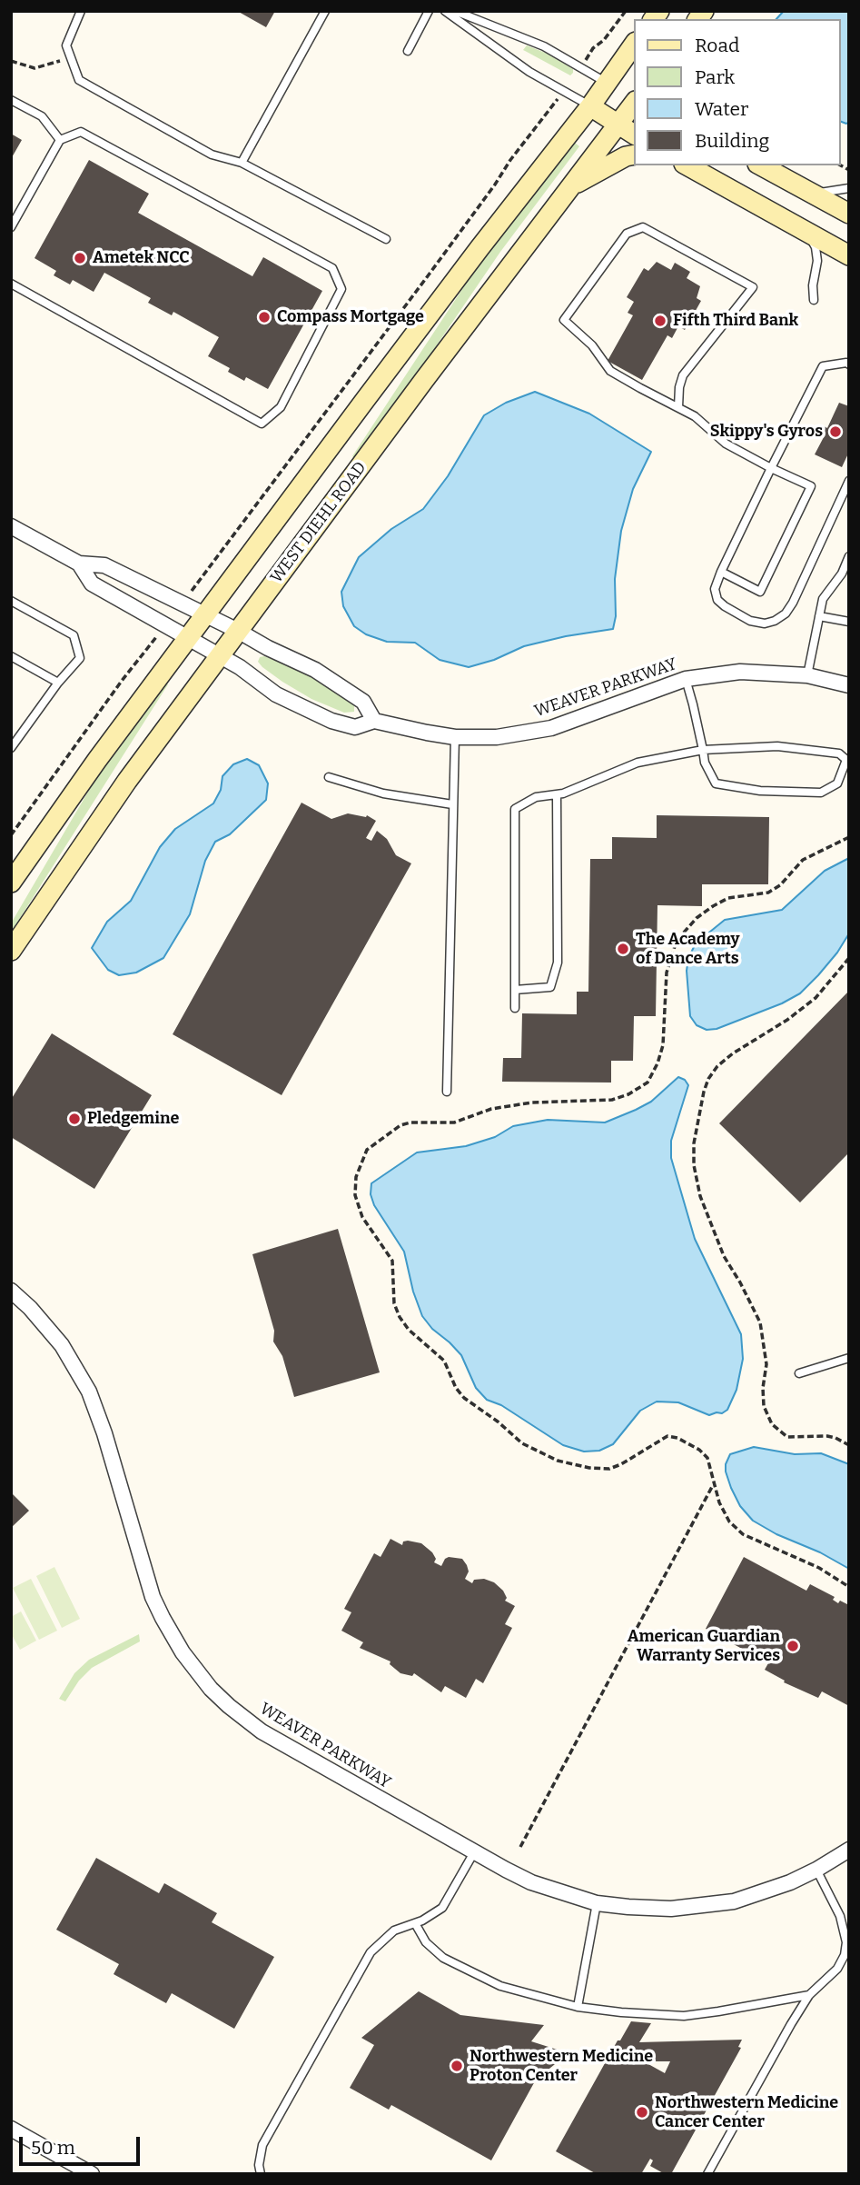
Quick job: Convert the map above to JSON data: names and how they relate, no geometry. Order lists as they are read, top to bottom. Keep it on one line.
{"streets":{"street":["WEST DIEHL ROAD","WEAVER PARKWAY"]},"crossings":[["WEST DIEHL ROAD","WEAVER PARKWAY"]],"places":["Ametek NCC","Compass Mortgage","Fifth Third Bank","Skippy's Gyros","The Academy of Dance Arts","Pledgemine","American Guardian Warranty Services","Northwestern Medicine Proton Center","Northwestern Medicine Cancer Center"],"legend":["Road","Park","Water","Building"],"scale_bar":"50 m"}
